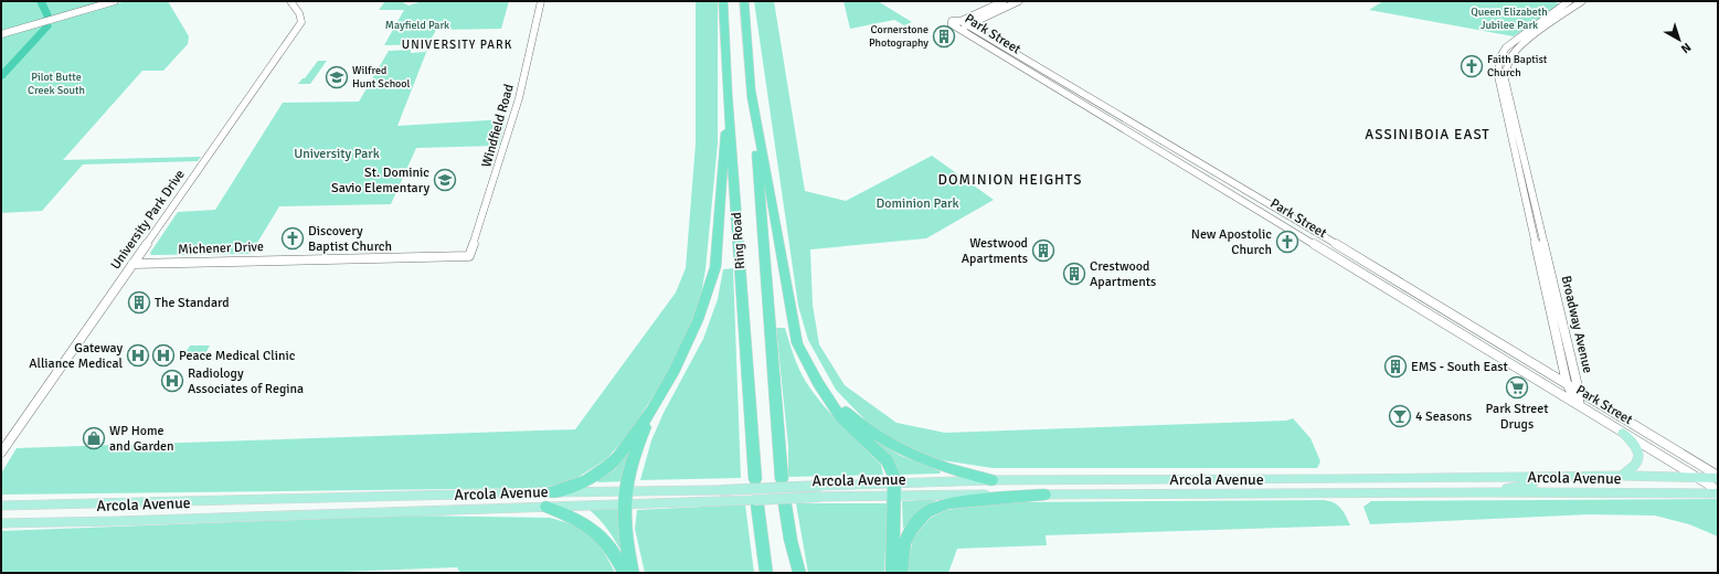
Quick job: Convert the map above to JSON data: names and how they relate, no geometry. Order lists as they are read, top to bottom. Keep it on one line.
{"streets":{"highway":["Ring Road"],"main road":["Arcola Avenue"],"street":["Park Street","Windfield Road","University Park Drive","Michener Drive","Broadway Avenue"]},"crossings":[["Park Street","Broadway Avenue"],["Park Street","Arcola Avenue"],["Windfield Road","Michener Drive"],["University Park Drive","Michener Drive"]],"districts":["UNIVERSITY PARK","ASSINIBOIA EAST","DOMINION HEIGHTS"],"parks":["Queen Elizabeth Jubilee Park","Mayfield Park","Pilot Butte Creek South","University Park","Dominion Park"],"places":{"building":["Cornerstone Photography","Westwood Apartments","Crestwood Apartments","The Standard","EMS - South East"],"church":["Faith Baptist Church","Discovery Baptist Church","New Apostolic Church"],"school or university":["Wilfred Hunt School","St. Dominic Savio Elementary"],"hospital":["Gateway Alliance Medical","Peace Medical Clinic","Radiology Associates of Regina"],"supermarket":["Park Street Drugs"],"bar":["4 Seasons"],"shop":["WP Home and Garden"]},"north":"bottom right"}
